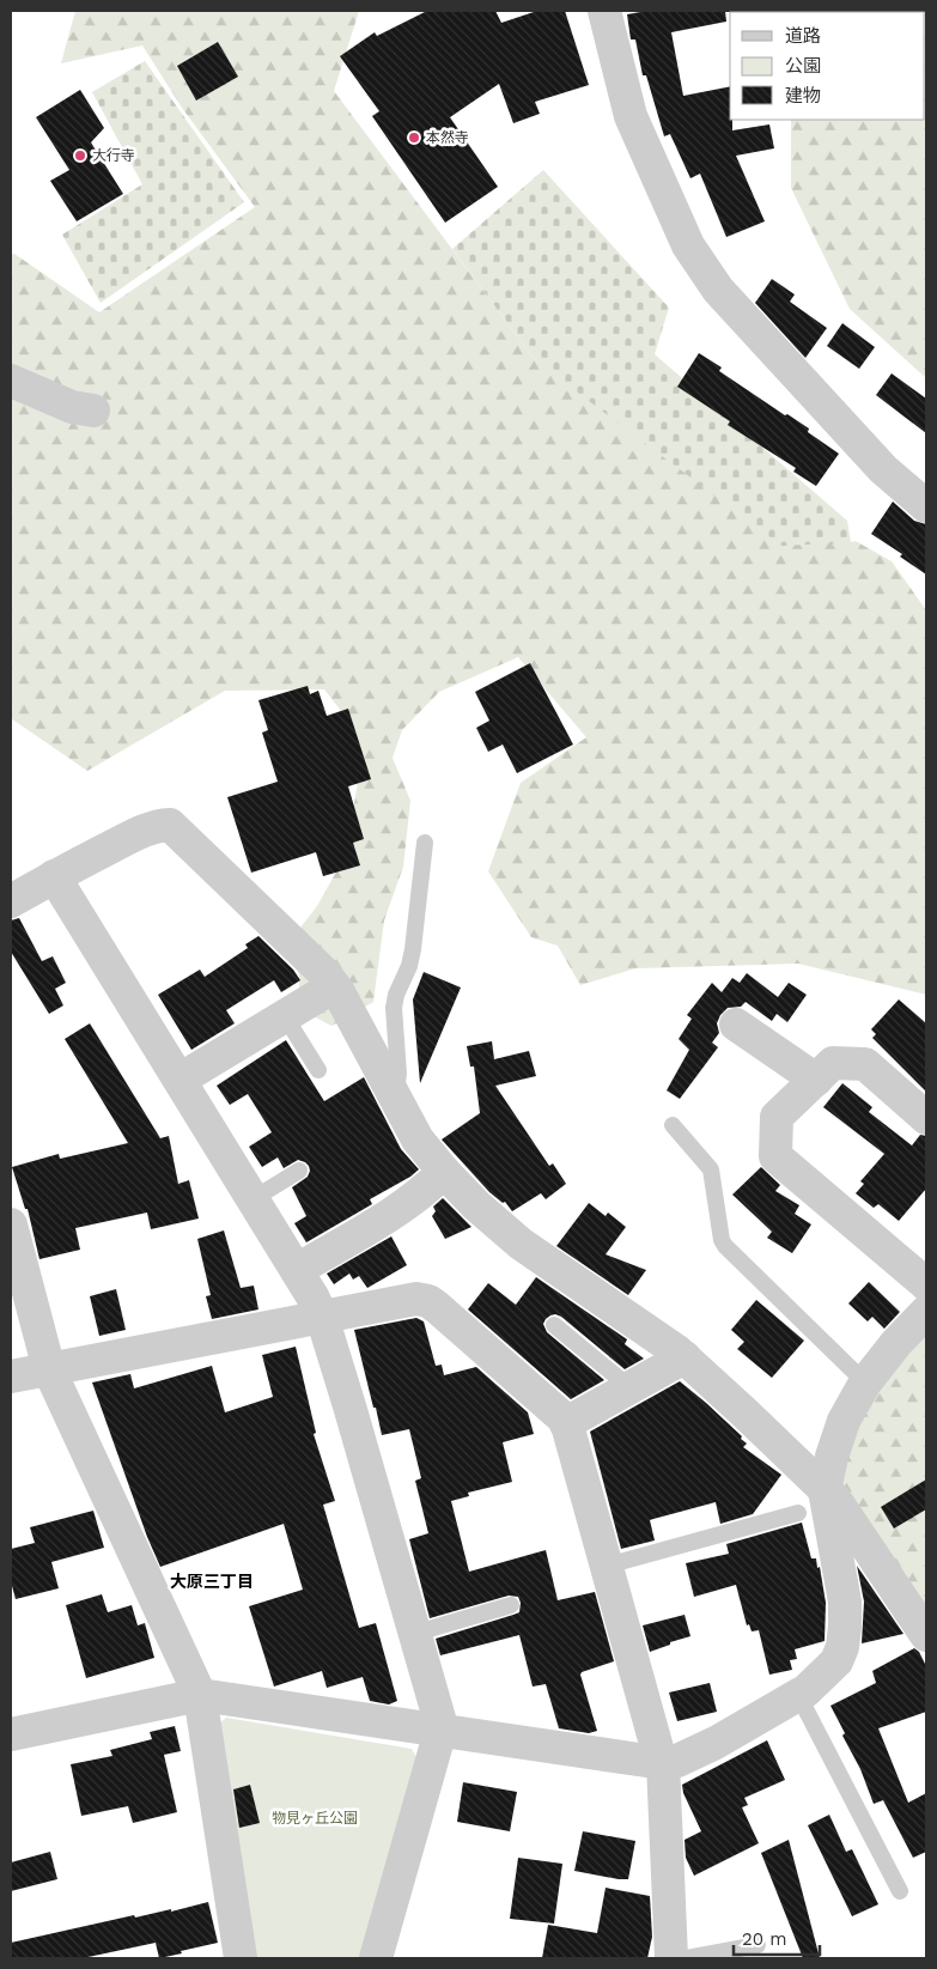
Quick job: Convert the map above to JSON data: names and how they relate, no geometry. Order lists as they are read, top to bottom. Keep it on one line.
{"districts":["大原三丁目"],"parks":["物見ヶ丘公園"],"places":["本然寺","大行寺"],"legend":["道路","公園","建物"],"scale_bar":"20 m"}
